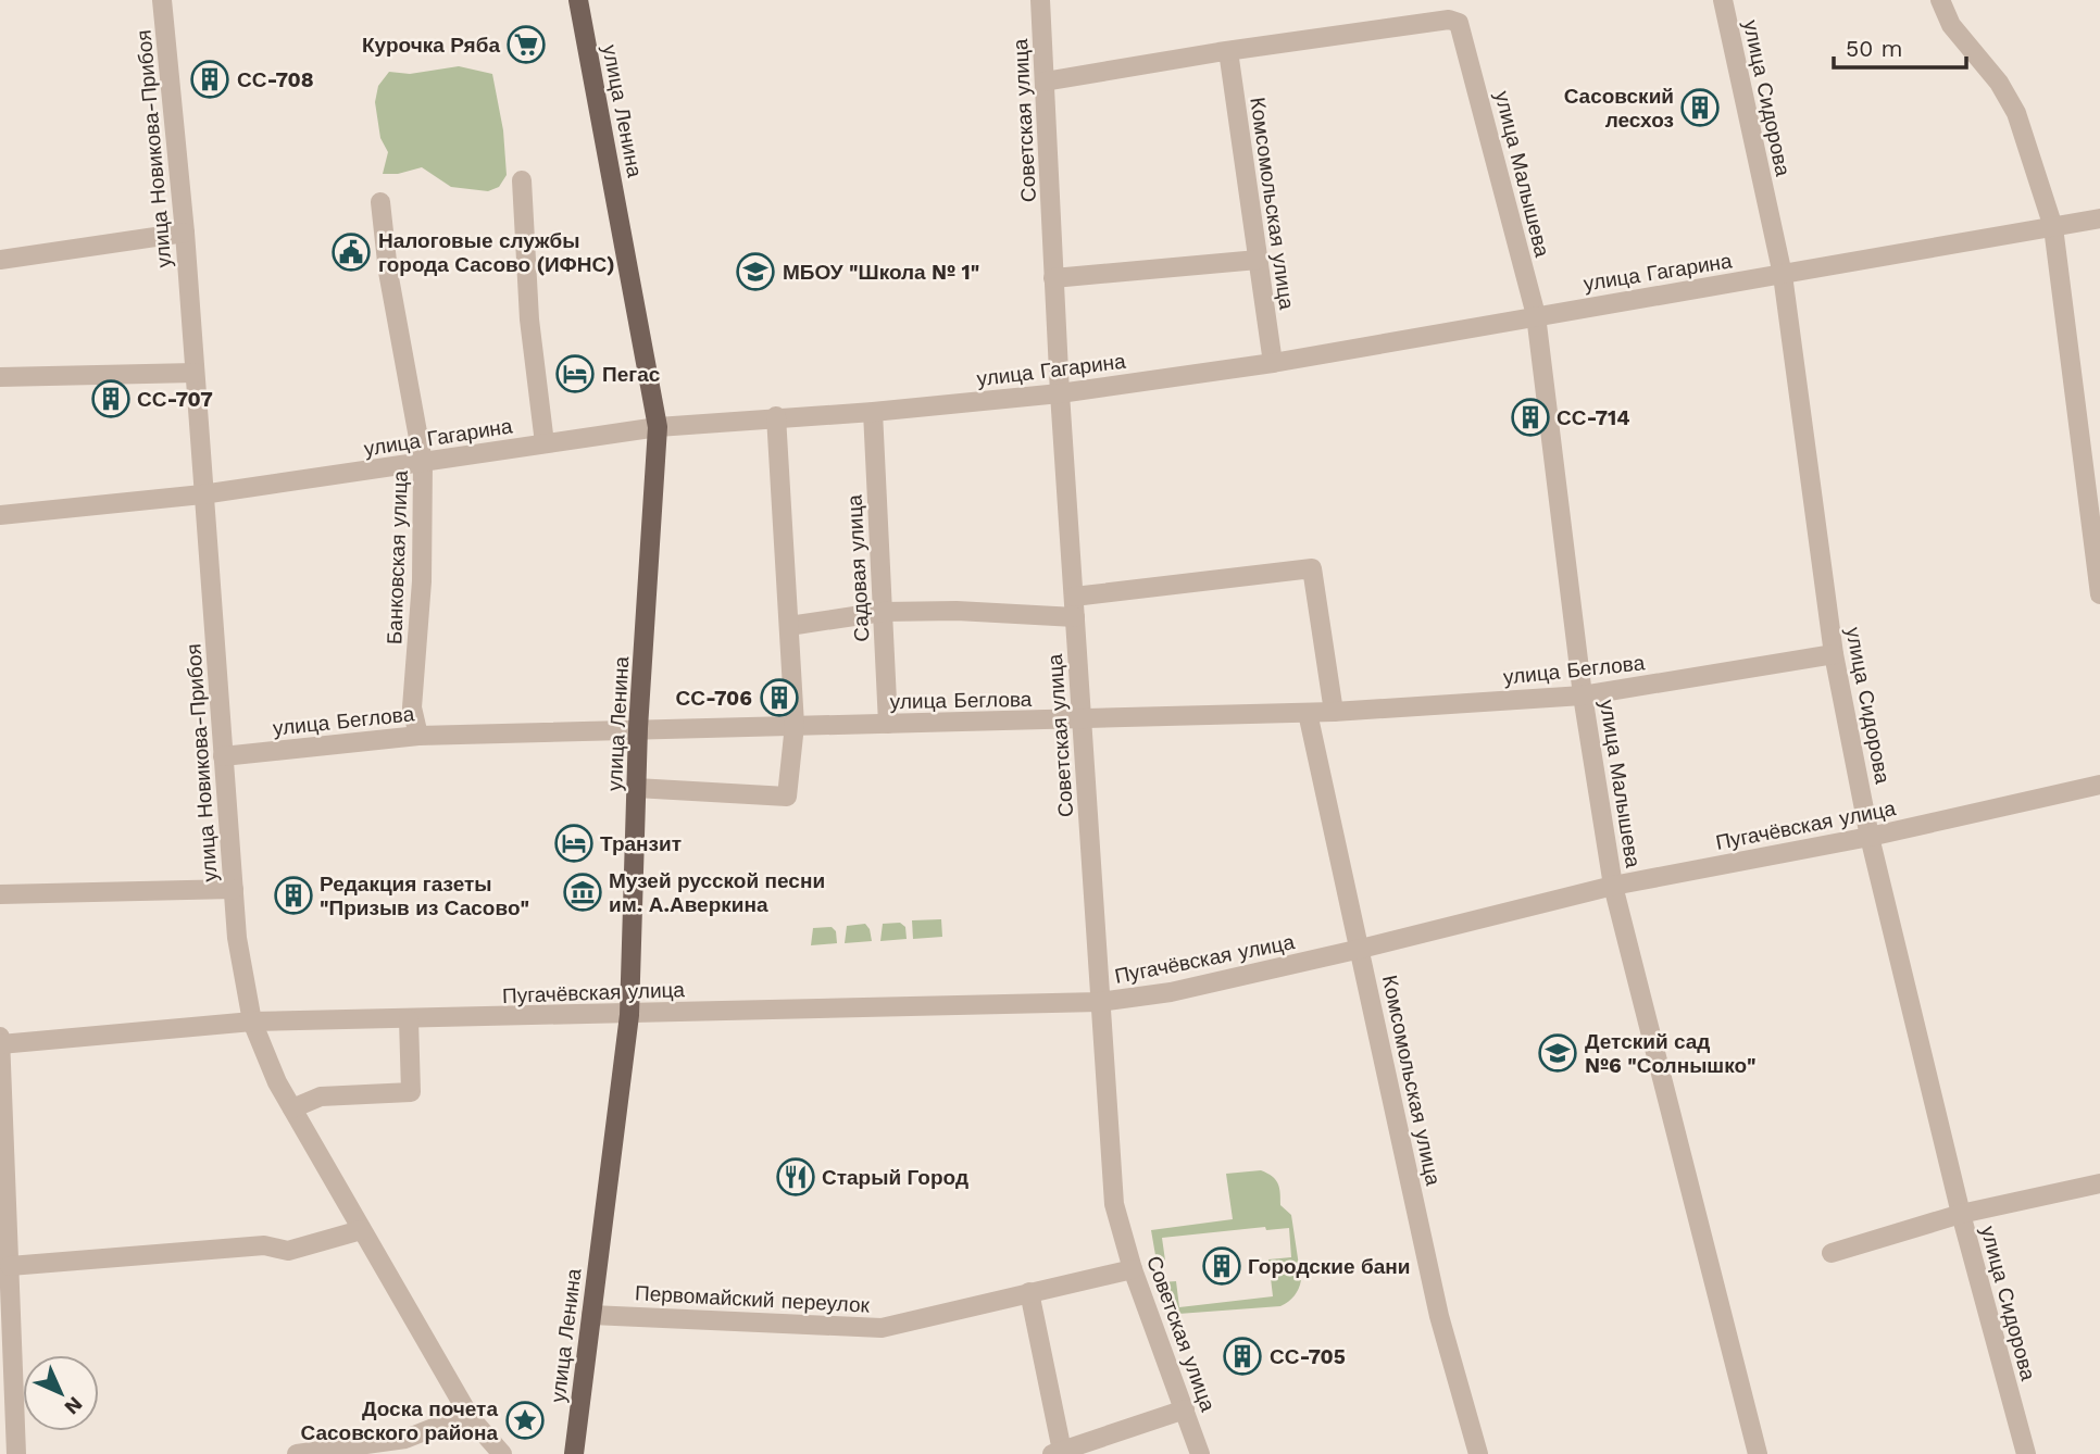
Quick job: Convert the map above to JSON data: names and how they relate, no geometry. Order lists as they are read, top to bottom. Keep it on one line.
{"streets":{"main road":["улица Ленина"],"street":["улица Сидорова","Советская улица","улица Новикова-Прибоя","улица Малышева","Комсомольская улица","улица Гагарина","Банковская улица","Садовая улица","улица Беглова","Пугачёвская улица","Первомайский переулок"]},"crossings":[["улица Сидорова","улица Гагарина"],["улица Сидорова","улица Беглова"],["улица Сидорова","Пугачёвская улица"],["улица Ленина","улица Гагарина"],["улица Ленина","улица Беглова"],["улица Ленина","Пугачёвская улица"],["улица Ленина","Первомайский переулок"],["Советская улица","улица Гагарина"],["Советская улица","улица Беглова"],["Советская улица","Пугачёвская улица"],["Советская улица","Первомайский переулок"],["улица Новикова-Прибоя","улица Гагарина"],["улица Новикова-Прибоя","улица Беглова"],["улица Новикова-Прибоя","Пугачёвская улица"],["улица Малышева","Комсомольская улица"],["улица Малышева","улица Гагарина"],["улица Малышева","улица Беглова"],["улица Малышева","Пугачёвская улица"],["Комсомольская улица","улица Гагарина"],["Комсомольская улица","улица Беглова"],["Комсомольская улица","Пугачёвская улица"],["улица Гагарина","Банковская улица"],["улица Гагарина","Садовая улица"],["Банковская улица","улица Беглова"],["Садовая улица","улица Беглова"]],"places":{"supermarket":["Курочка Ряба"],"building":["СС-708","Сасовский лесхоз","СС-707","СС-714","СС-706","Редакция газеты \"Призыв из Сасово\"","Городские бани","СС-705"],"public building":["Налоговые службы города Сасово (ИФНС)"],"school or university":["МБОУ \"Школа № 1\"","Детский сад №6 \"Солнышко\""],"hotel":["Пегас","Транзит"],"museum":["Музей русской песни им. А.Аверкина"],"restaurant":["Старый Город"],"place":["Доска почета Сасовского района"]},"scale_bar":"50 m","north":"bottom right"}
